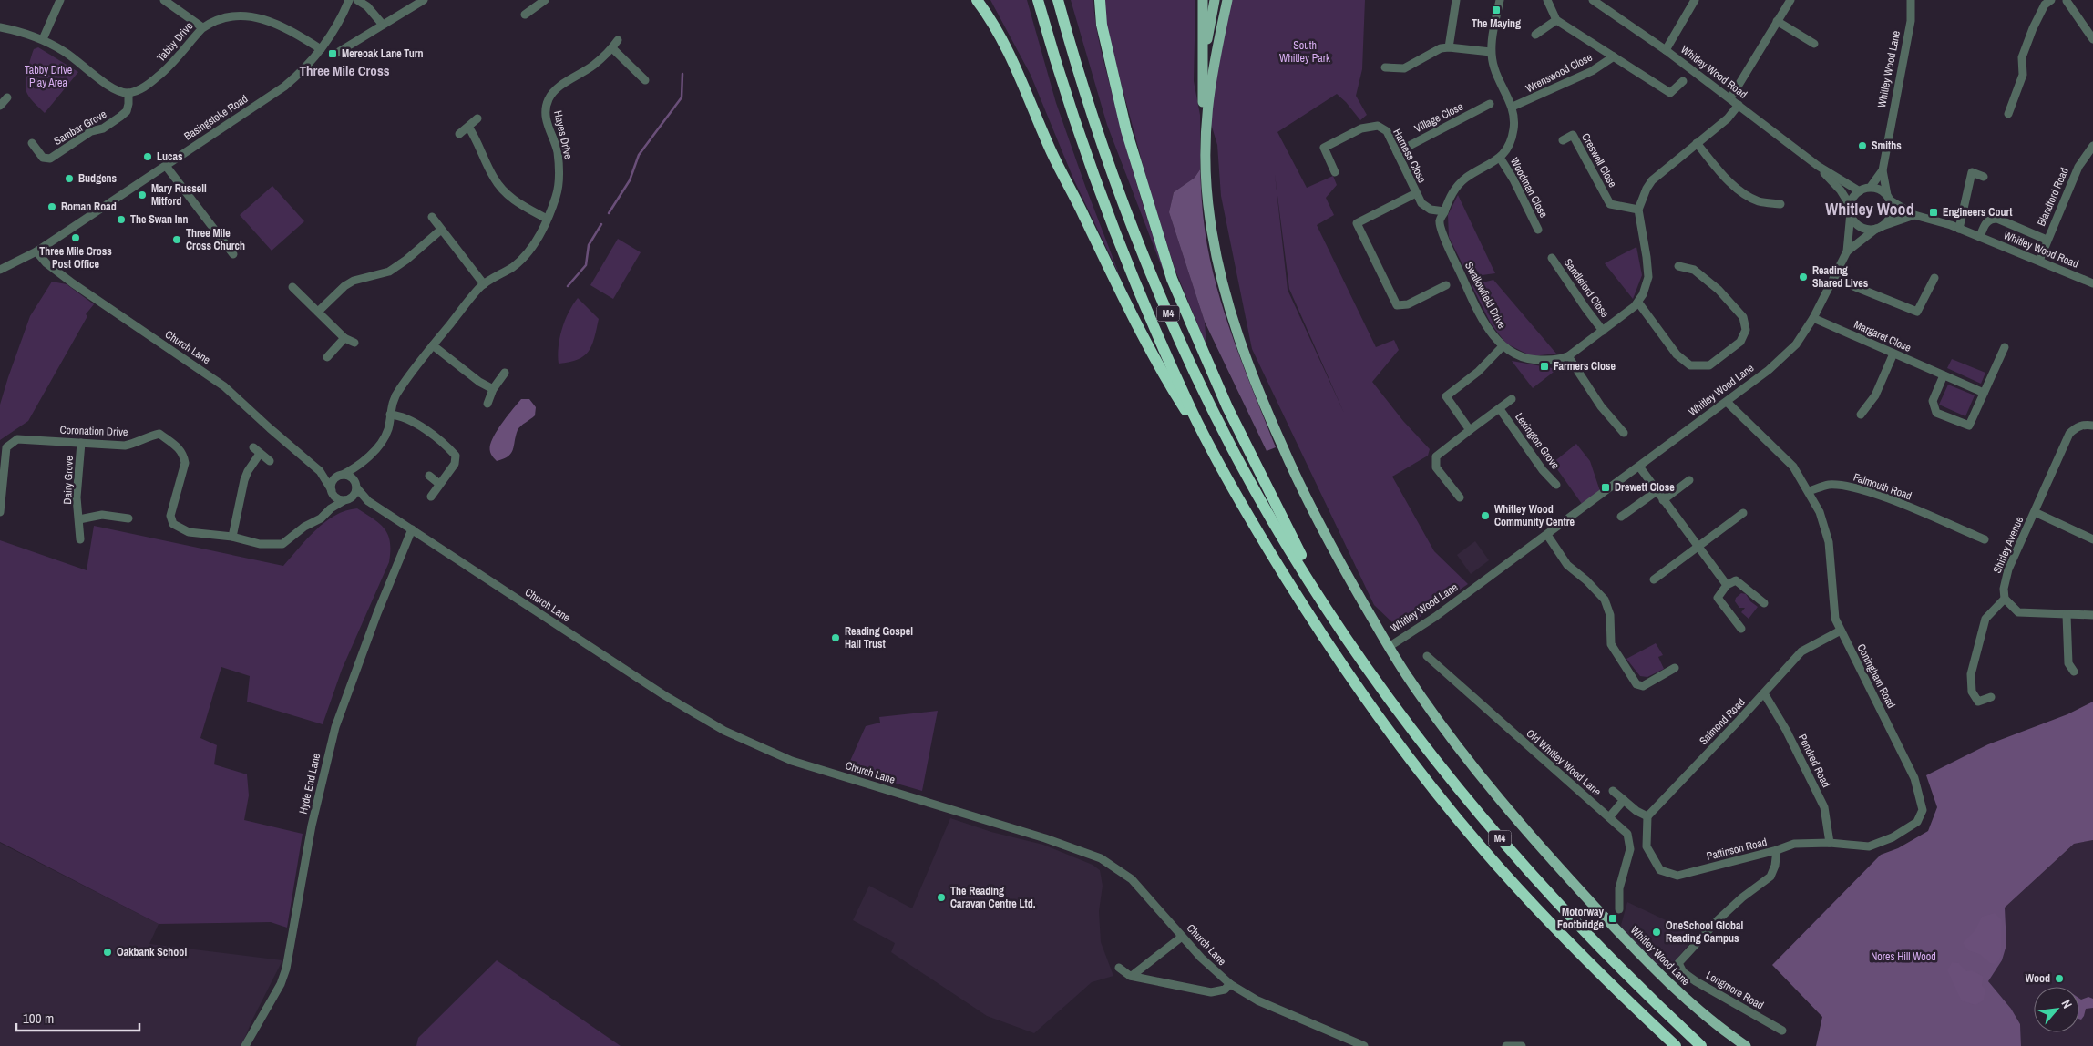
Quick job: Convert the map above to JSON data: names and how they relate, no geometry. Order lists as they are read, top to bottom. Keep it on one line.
{"streets":{"highway":["M4"],"main road":["Whitley Wood Lane"],"street":["Tabby Drive","Whitley Wood Road","Wrenswood Close","Basingstoke Road","Village Close","Sambar Grove","Hayes Drive","Harness Close","Creswell Close","Woodman Close","Blandford Road","Sandleford Close","Swallowfield Drive","Margaret Close","Church Lane","Coronation Drive","Lexington Grove","Dairy Grove","Falmouth Road","Shirley Avenue","Coningham Road","Salmond Road","Pendred Road","Old Whitley Wood Lane","Hyde End Lane","Pattinson Road","Longmore Road"]},"crossings":[["Tabby Drive","Basingstoke Road"],["Tabby Drive","Sambar Grove"],["Whitley Wood Lane","Whitley Wood Road"],["Whitley Wood Lane","Margaret Close"],["Whitley Wood Road","Blandford Road"],["Wrenswood Close","Swallowfield Drive"],["Basingstoke Road","Church Lane"],["Village Close","Harness Close"],["Hayes Drive","Church Lane"],["Hayes Drive","Coronation Drive"],["Harness Close","Swallowfield Drive"],["Creswell Close","Swallowfield Drive"],["Woodman Close","Swallowfield Drive"],["Sandleford Close","Swallowfield Drive"],["Church Lane","Coronation Drive"],["Church Lane","Hyde End Lane"],["Coronation Drive","Dairy Grove"],["Falmouth Road","Coningham Road"],["Coningham Road","Salmond Road"],["Coningham Road","Pattinson Road"],["Salmond Road","Pendred Road"],["Salmond Road","Pattinson Road"],["Pendred Road","Pattinson Road"],["Pattinson Road","Longmore Road"]],"districts":["Three Mile Cross","Whitley Wood"],"parks":["South Whitley Park","Tabby Drive Play Area","Nores Hill Wood"],"places":{"transit":["The Maying","Mereoak Lane Turn","Engineers Court","Farmers Close","Drewett Close","Motorway Footbridge"],"other":["Smiths","Lucas","Budgens","Mary Russell Mitford","Roman Road","The Swan Inn","Three Mile Cross Post Office","Three Mile Cross Church","Reading Shared Lives","Whitley Wood Community Centre","Reading Gospel Hall Trust","The Reading Caravan Centre Ltd.","OneSchool Global Reading Campus","Oakbank School","Wood"]},"scale_bar":"100 m","north":"top right"}
